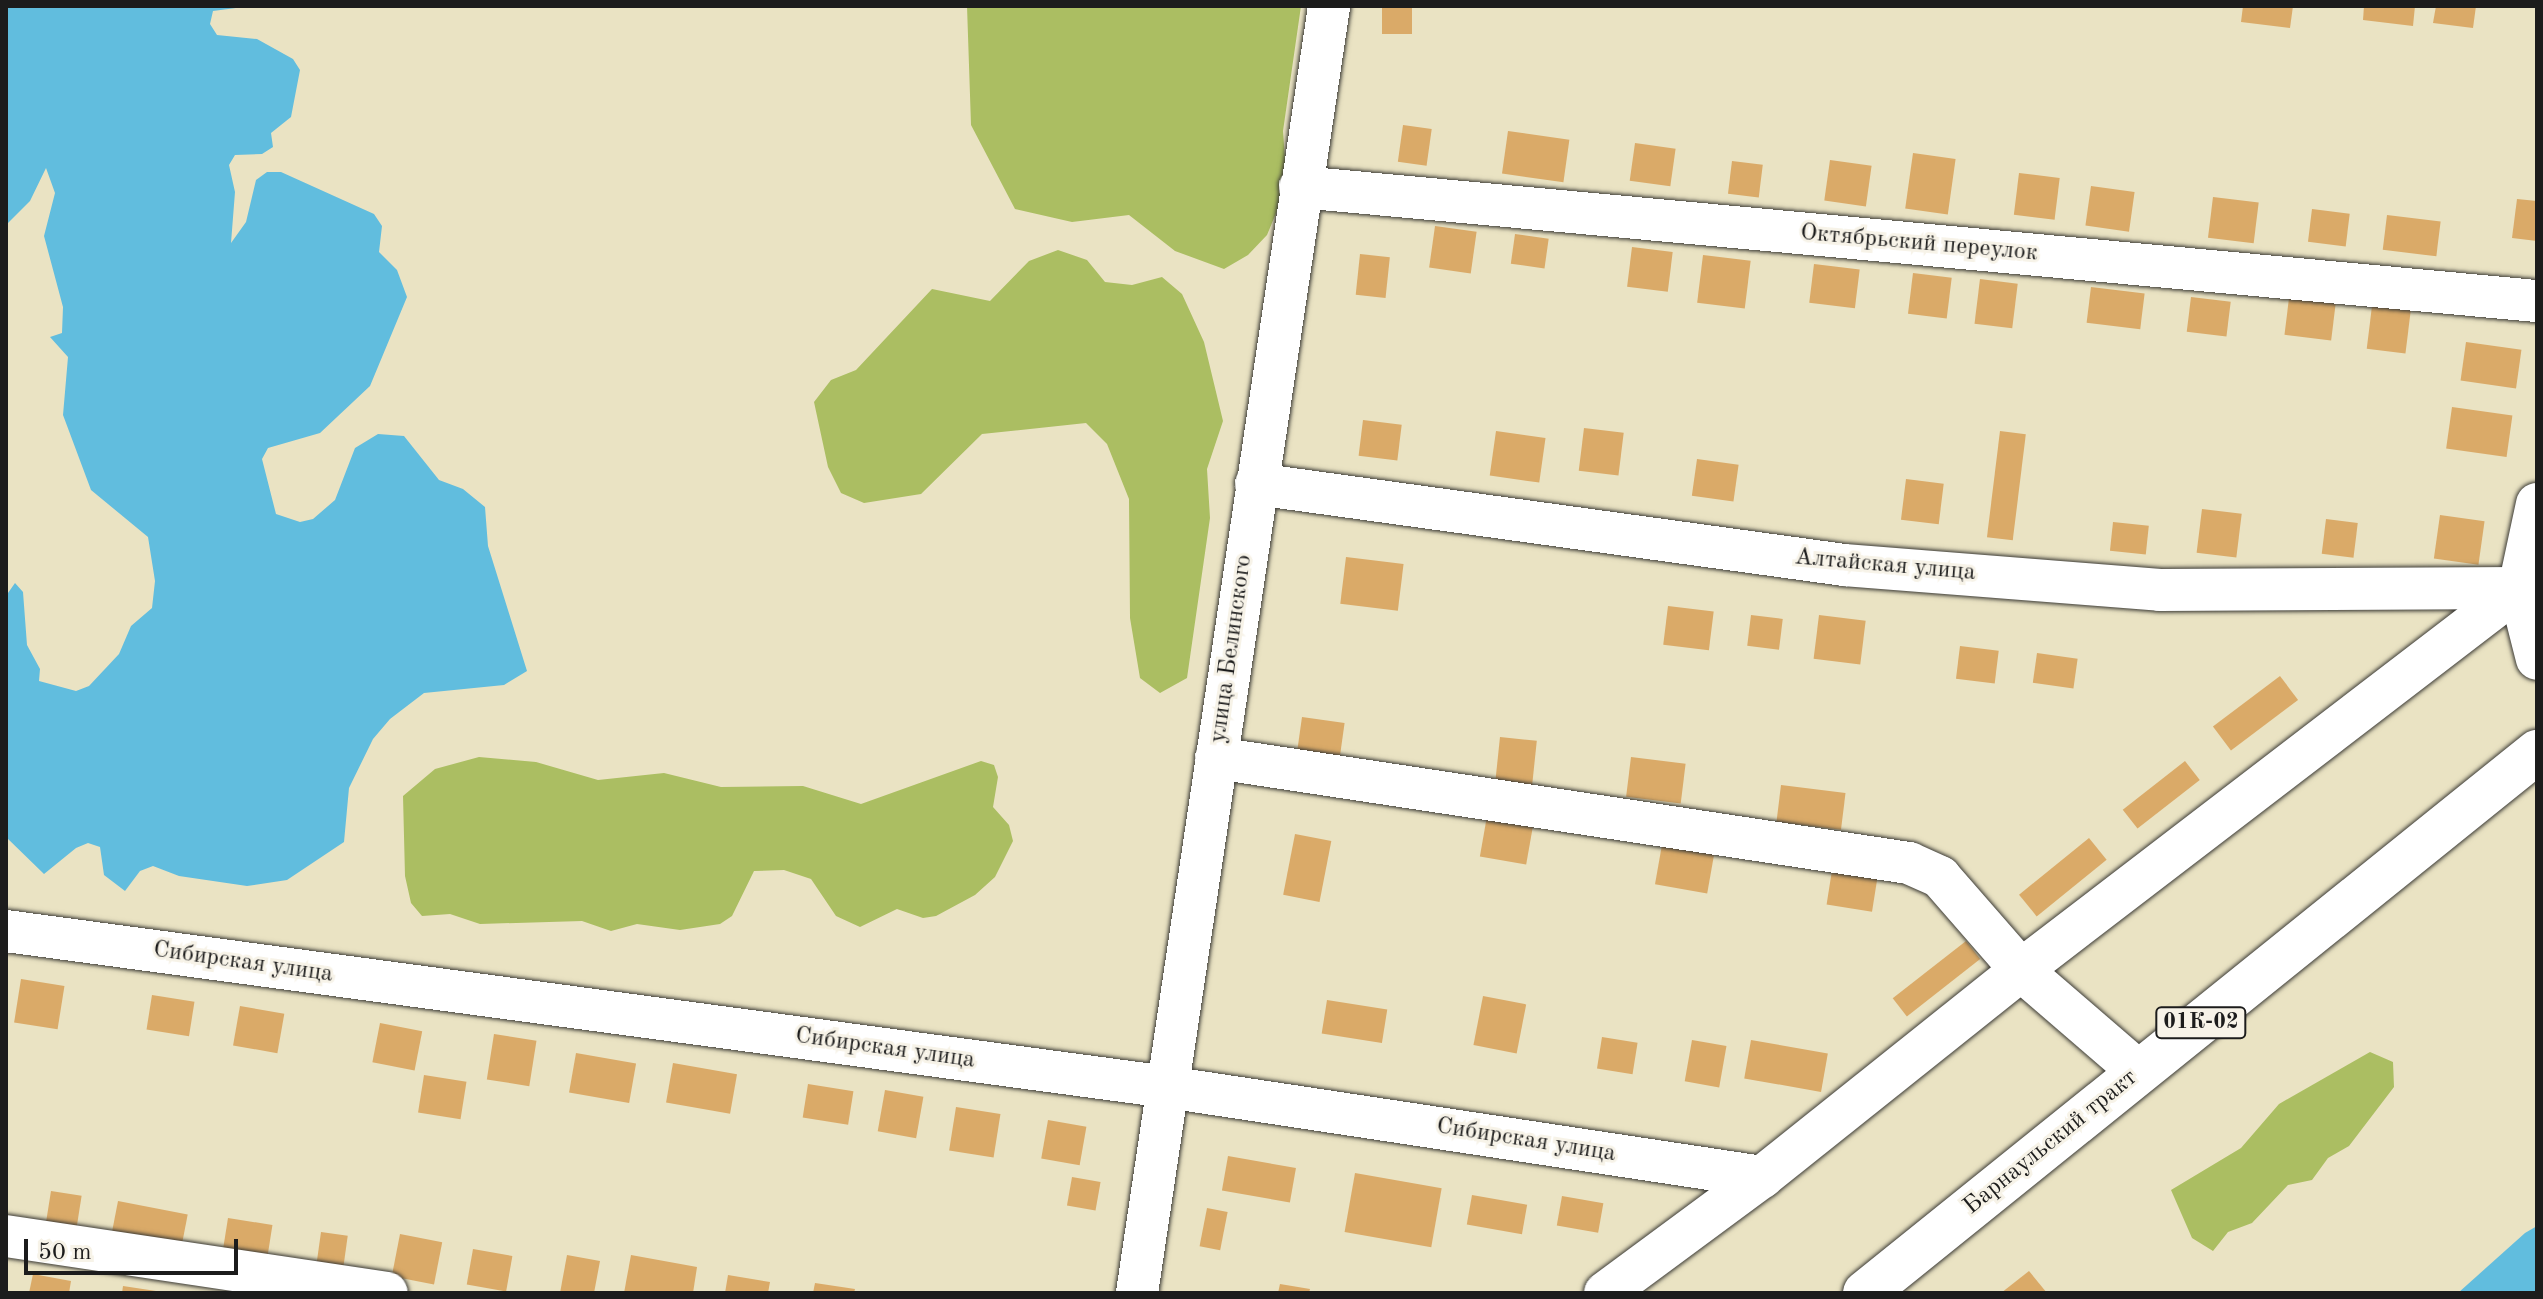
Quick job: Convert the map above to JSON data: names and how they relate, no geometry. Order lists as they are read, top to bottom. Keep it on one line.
{"streets":{"main road":["01К-02","Барнаульский тракт"],"street":["Октябрьский переулок","Алтайская улица","улица Белинского","Сибирская улица"]},"crossings":[["Октябрьский переулок","улица Белинского"],["Алтайская улица","улица Белинского"],["улица Белинского","Сибирская улица"]],"scale_bar":"50 m"}
